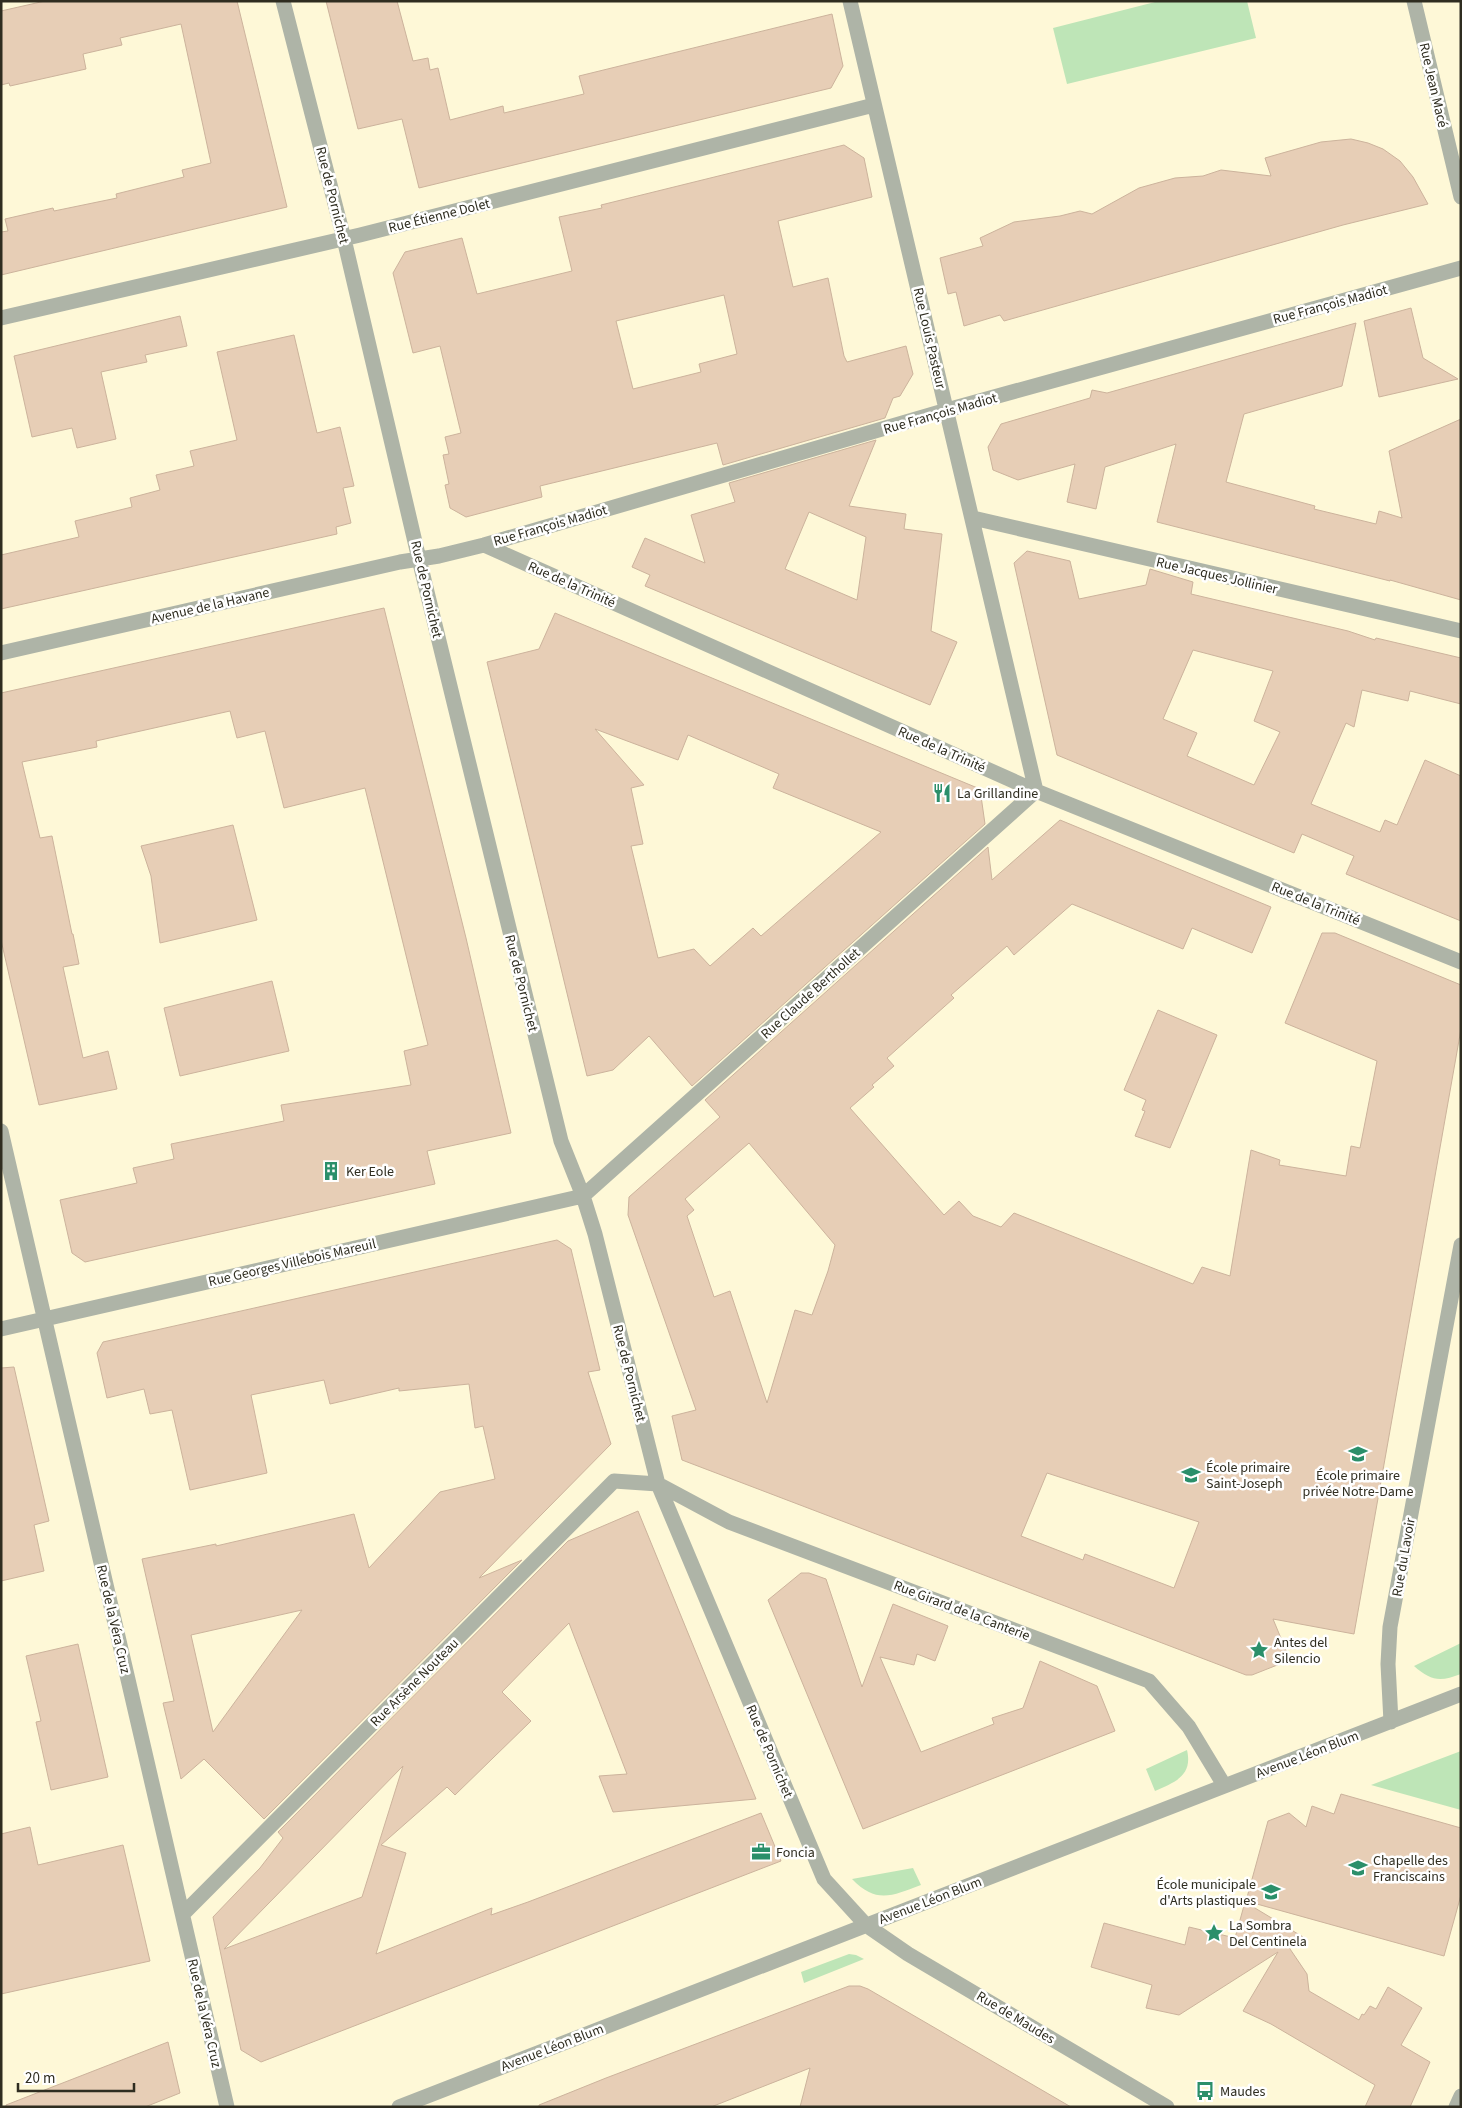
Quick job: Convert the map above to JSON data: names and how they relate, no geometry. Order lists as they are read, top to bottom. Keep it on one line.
{"streets":{"street":["Rue Jean Macé","Rue de Pornichet","Rue Étienne Dolet","Rue François Madiot","Rue Louis Pasteur","Rue Jacques Jollinier","Rue de la Trinité","Avenue de la Havane","Rue Claude Berthollet","Rue Georges Villebois Mareuil","Rue du Lavoir","Rue Girard de la Canterie","Rue de la Véra Cruz","Rue Arsène Nouteau","Avenue Léon Blum","Rue de Maudes"]},"crossings":[["Rue de Pornichet","Rue Étienne Dolet"],["Rue de Pornichet","Rue François Madiot"],["Rue de Pornichet","Avenue de la Havane"],["Rue de Pornichet","Rue Claude Berthollet"],["Rue de Pornichet","Rue Georges Villebois Mareuil"],["Rue de Pornichet","Rue Girard de la Canterie"],["Rue de Pornichet","Rue Arsène Nouteau"],["Rue de Pornichet","Avenue Léon Blum"],["Rue de Pornichet","Rue de Maudes"],["Rue Étienne Dolet","Rue Louis Pasteur"],["Rue François Madiot","Rue Louis Pasteur"],["Rue François Madiot","Rue de la Trinité"],["Rue François Madiot","Avenue de la Havane"],["Rue Louis Pasteur","Rue Jacques Jollinier"],["Rue Louis Pasteur","Rue de la Trinité"],["Rue Louis Pasteur","Rue Claude Berthollet"],["Rue de la Trinité","Rue Claude Berthollet"],["Rue Claude Berthollet","Rue Georges Villebois Mareuil"],["Rue Georges Villebois Mareuil","Rue de la Véra Cruz"],["Rue du Lavoir","Avenue Léon Blum"],["Rue Girard de la Canterie","Rue Arsène Nouteau"],["Rue Girard de la Canterie","Avenue Léon Blum"],["Rue de la Véra Cruz","Rue Arsène Nouteau"],["Avenue Léon Blum","Rue de Maudes"]],"places":{"restaurant":["La Grillandine"],"building":["Ker Eole"],"school or university":["École primaire privée Notre-Dame","École primaire Saint-Joseph","Chapelle des Franciscains","École municipale d'Arts plastiques"],"place":["Antes del Silencio","La Sombra Del Centinela"],"office":["Foncia"],"bus stop":["Maudes"]},"scale_bar":"20 m"}
